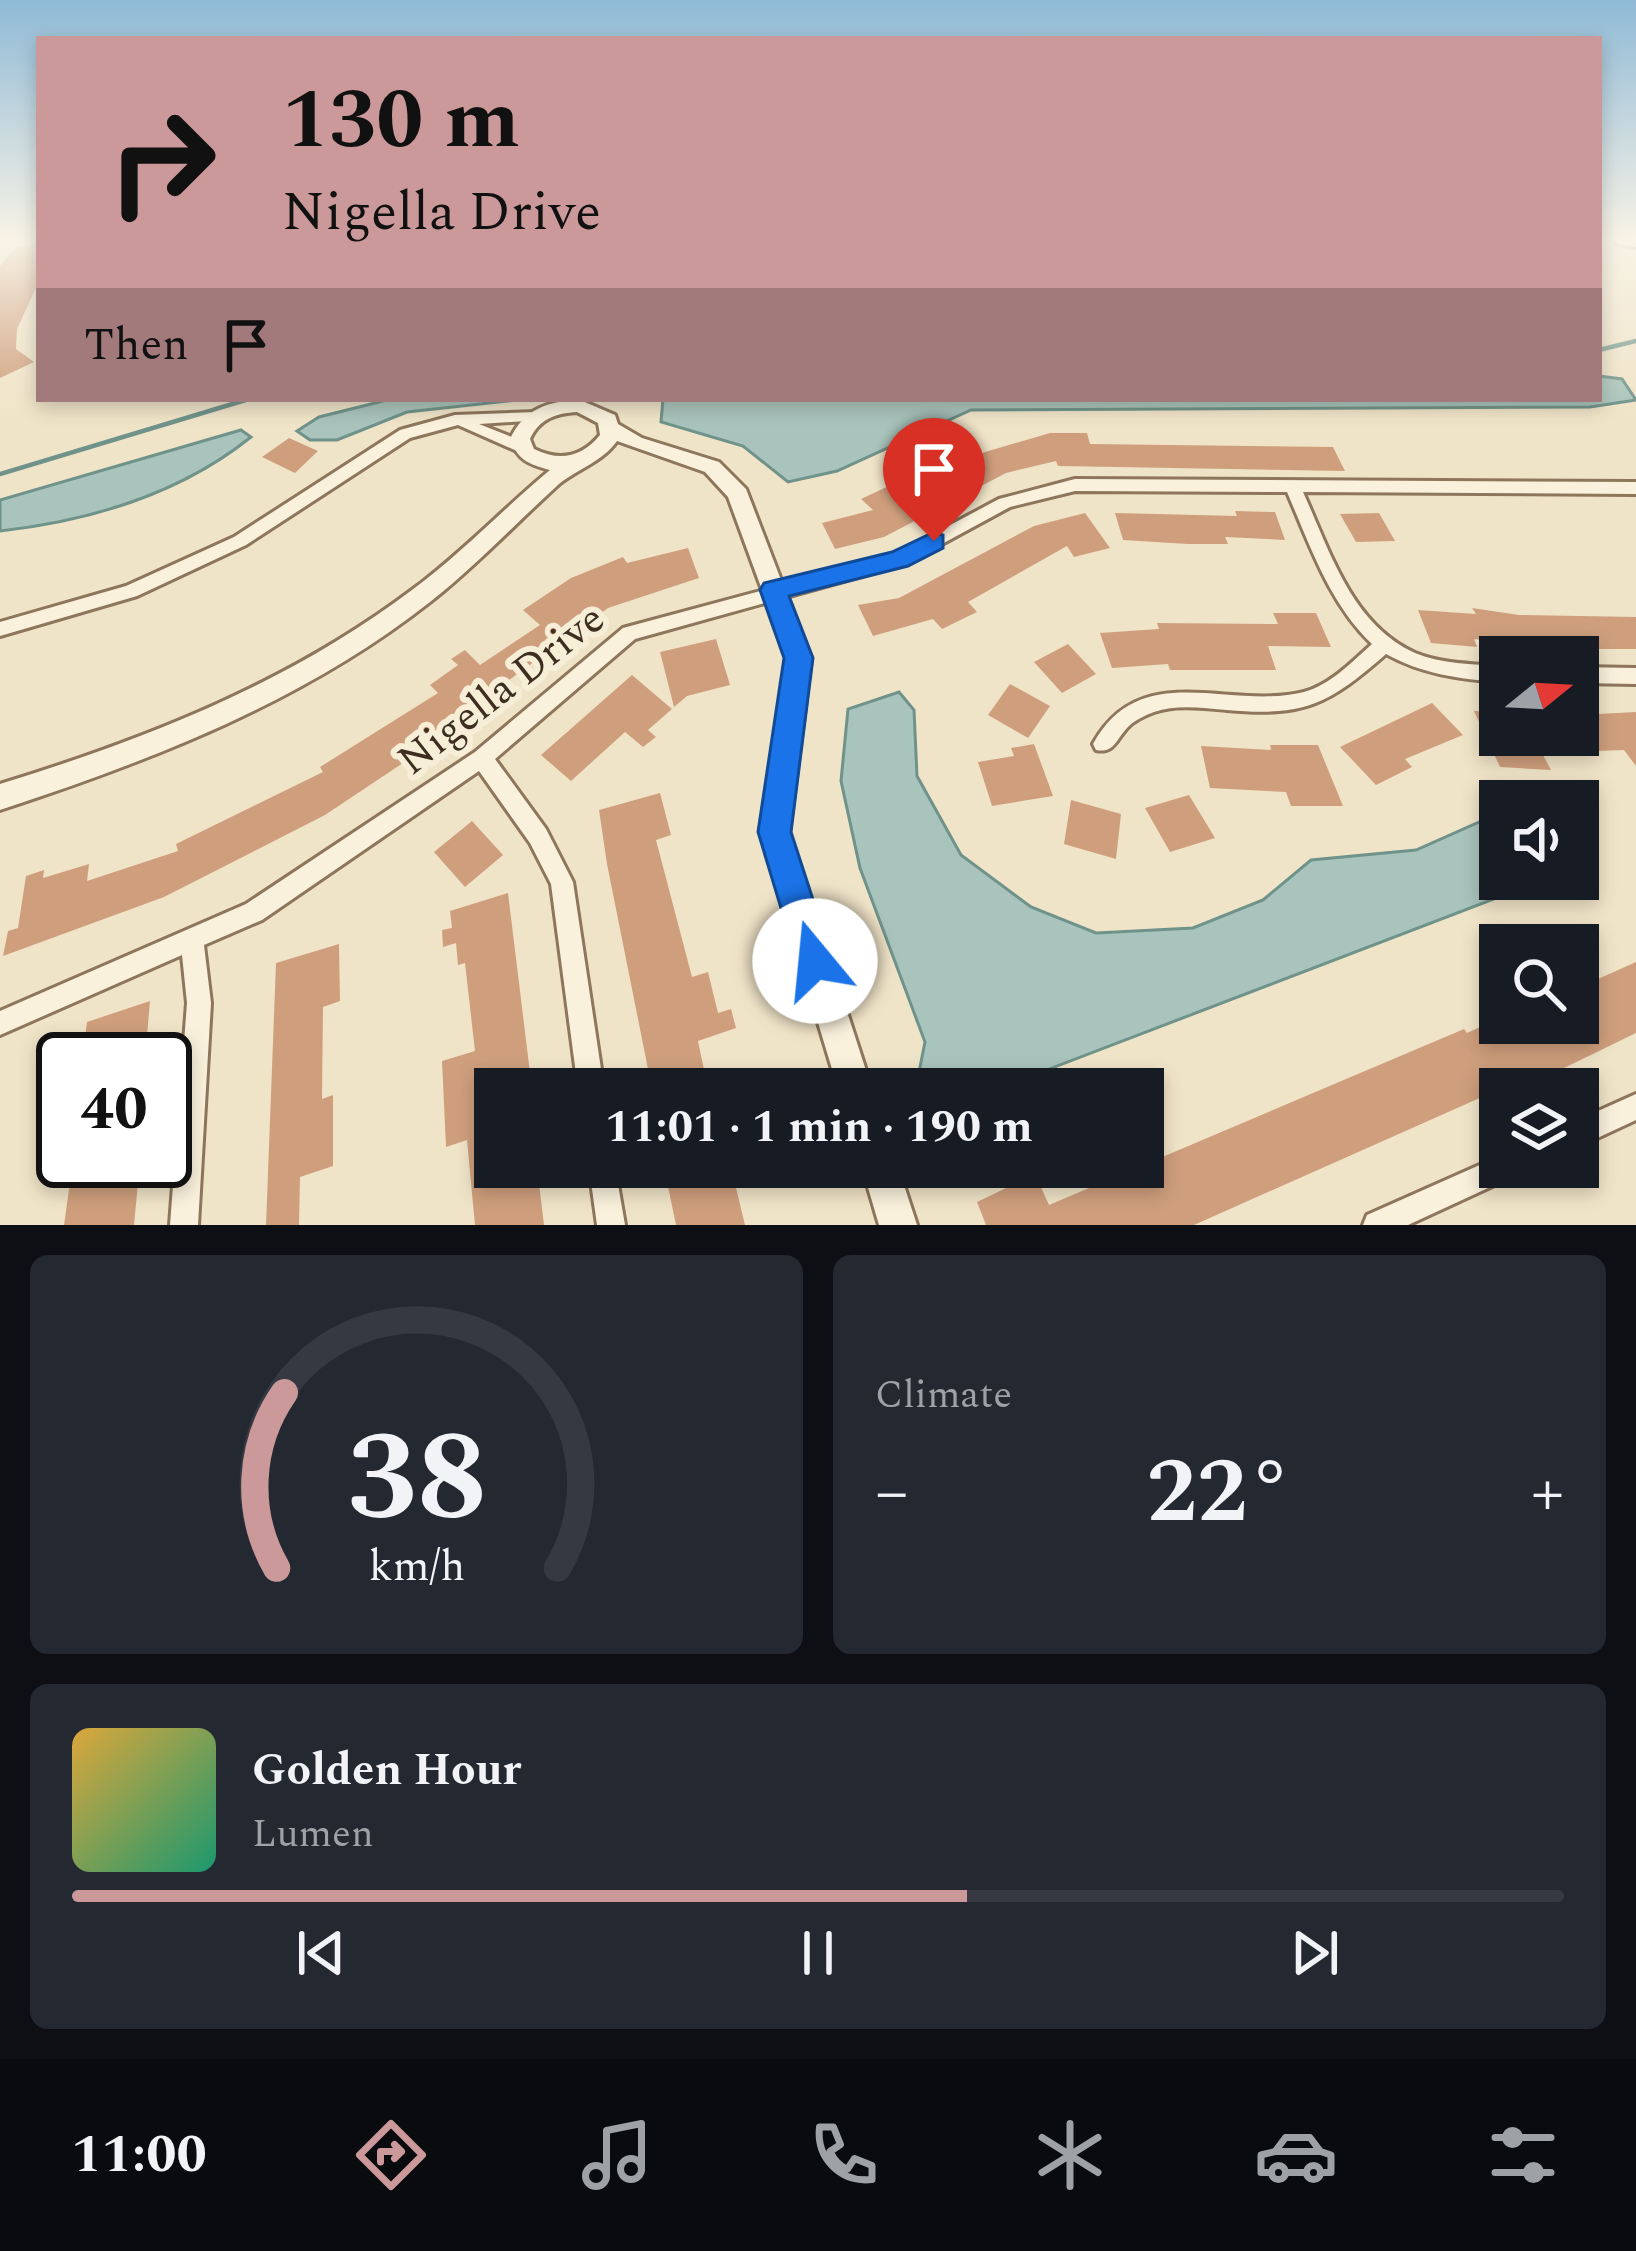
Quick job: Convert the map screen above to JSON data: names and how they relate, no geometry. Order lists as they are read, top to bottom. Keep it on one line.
{"streets":{"street":["Nigella Drive"]},"north":"right","page":{"turn":["130 m","Nigella Drive"],"then":"Then","limit":"40","trip":"11:01 · 1 min · 190 m","tile":"Climate","heat":["−","22°","+"],"song":["Golden Hour","Lumen"],"tabs":"11:00","gauge":["38","km/h"]}}
